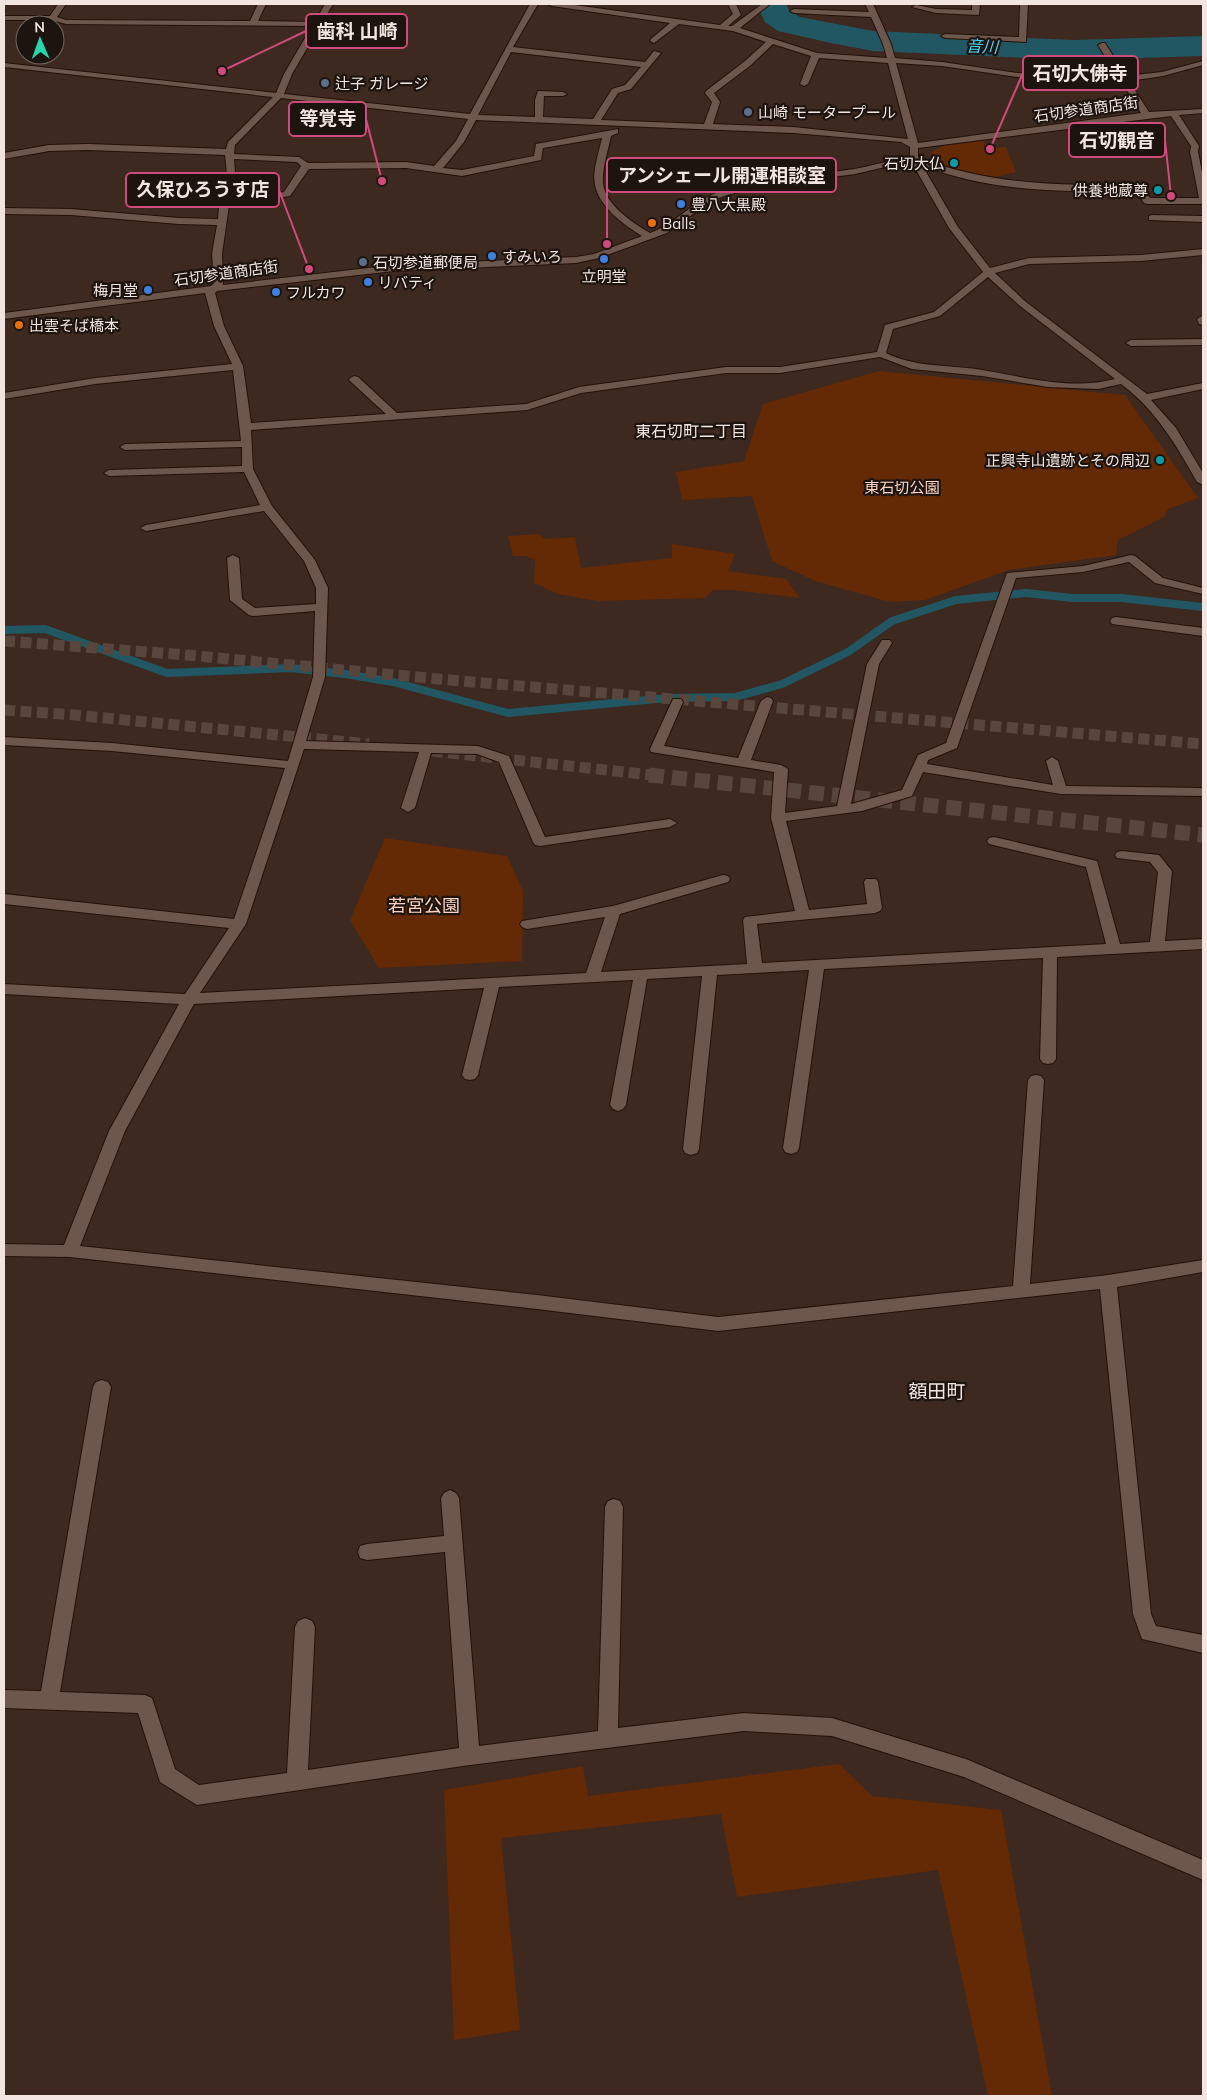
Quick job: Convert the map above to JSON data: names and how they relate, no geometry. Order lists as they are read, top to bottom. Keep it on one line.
{"streets":{"street":["石切参道商店街"]},"districts":["東石切町二丁目","額田町"],"water":["音川"],"parks":["東石切公園","若宮公園"],"places":["歯科 山崎","辻子 ガレージ","山崎 モータープール","石切大佛寺","石切大仏","等覚寺","供養地蔵尊","石切観音","豊八大黒殿","Balls","アンシェール開運相談室","すみいろ","立明堂","石切参道郵便局","久保ひろうす店","リバティ","梅月堂","フルカワ","出雲そば橋本","正興寺山遺跡とその周辺"],"north":"top"}
